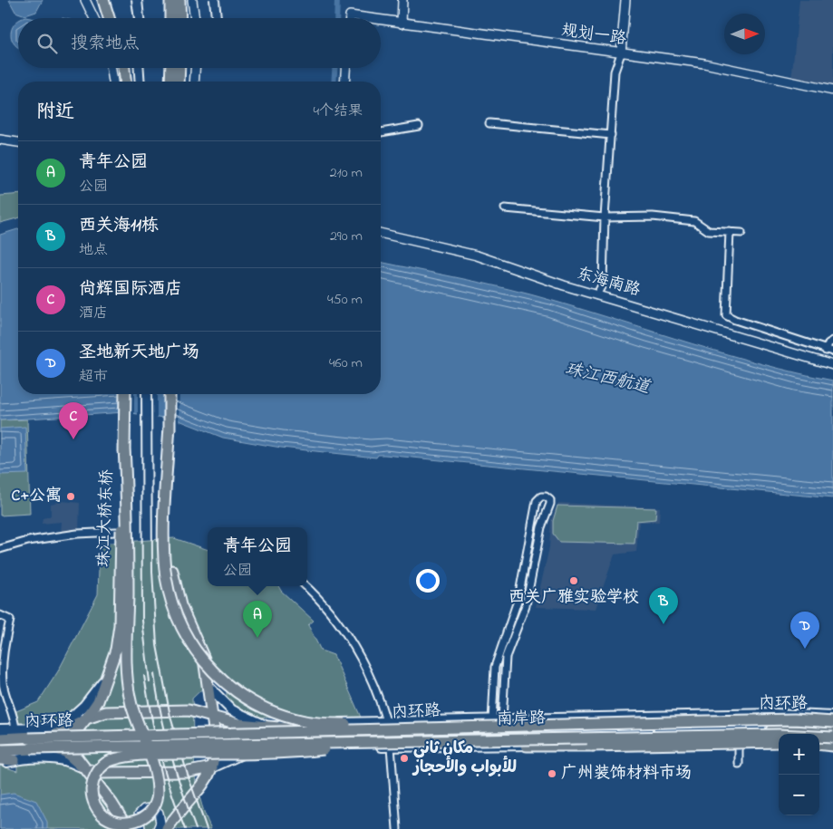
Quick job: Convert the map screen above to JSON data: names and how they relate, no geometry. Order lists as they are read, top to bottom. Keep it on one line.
{"streets":{"main road":["珠江大桥东桥","内环路","南岸路"],"street":["规划一路","东海南路"]},"crossings":[["珠江大桥东桥","南岸路"],["内环路","南岸路"]],"water":["珠江西航道"],"places":["C+公寓","西关广雅实验学校","مكان ثاني للأبواب والأحجار","广州装饰材料市场"],"north":"right","page":{"search":"搜索地点","heading":["附近","4个结果"],"list":[{"mark":"A","name":"青年公园","note":"公园","value":"210 m"},{"mark":"B","name":"西关海11栋","note":"地点","value":"290 m"},{"mark":"C","name":"尚辉国际酒店","note":"酒店","value":"450 m"},{"mark":"D","name":"圣地新天地广场","note":"超市","value":"460 m"}],"pins":["C","B","A","D"],"popup":["青年公园","公园"],"map_buttons":["+","−"]}}
